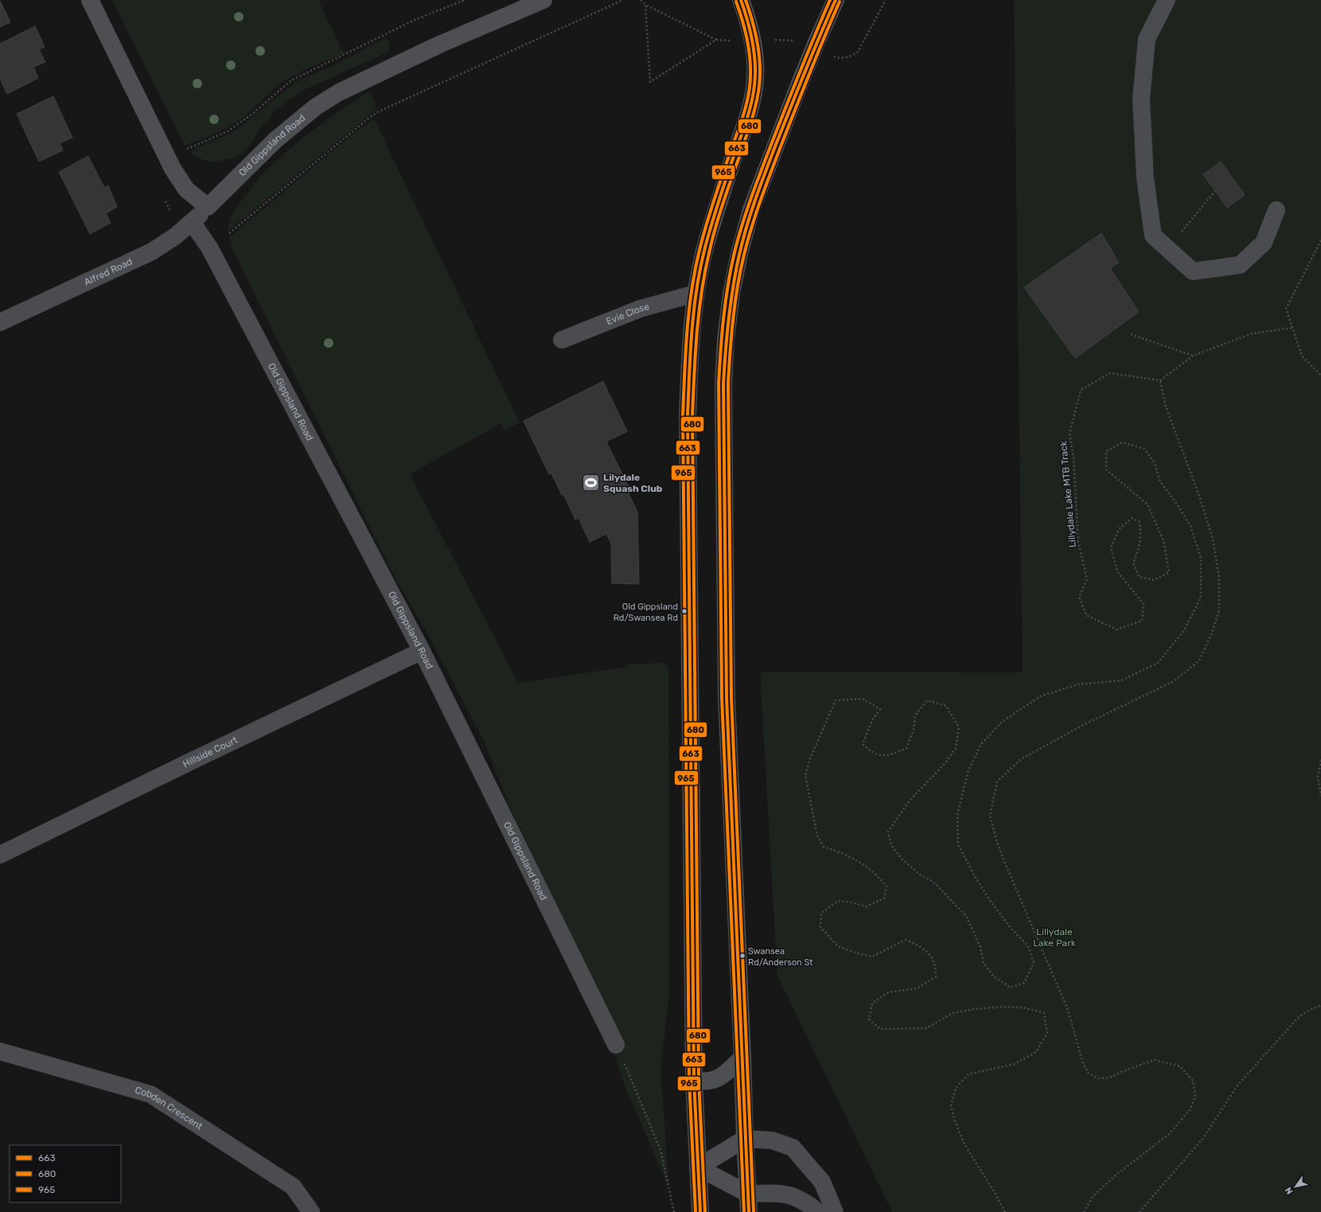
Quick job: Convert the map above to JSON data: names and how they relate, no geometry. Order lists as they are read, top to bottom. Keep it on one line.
{"streets":{"main road":["Old Gippsland Road"],"street":["Alfred Road","Evie Close","Hillside Court","Cobden Crescent"],"path":["Lillydale Lake MTB Track"]},"crossings":[["Old Gippsland Road","Alfred Road"],["Old Gippsland Road","Hillside Court"]],"parks":["Lillydale Lake Park"],"places":{"sports":["Lilydale Squash Club"],"other":["Old Gippsland Rd/Swansea Rd","Swansea Rd/Anderson St"]},"lines":["transit line 663","transit line 680","transit line 965"],"legend":["663","680","965"],"north":"bottom left"}
